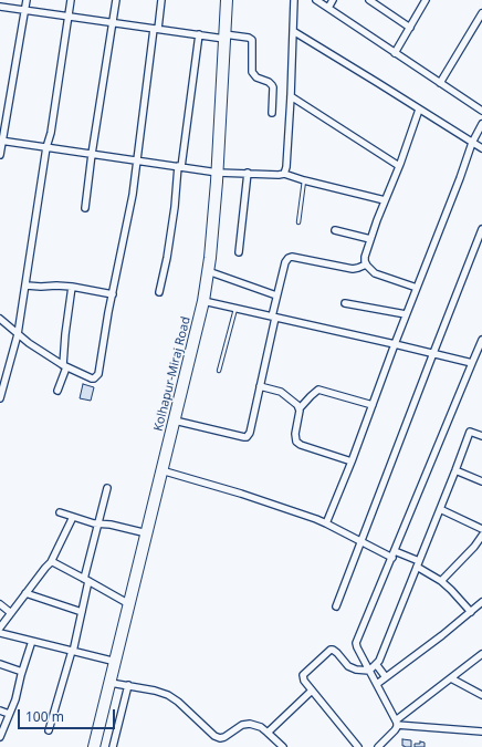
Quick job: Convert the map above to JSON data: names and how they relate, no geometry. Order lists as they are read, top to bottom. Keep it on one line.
{"streets":{"highway":["Kolhapur-Miraj Road"]},"scale_bar":"100 m"}
